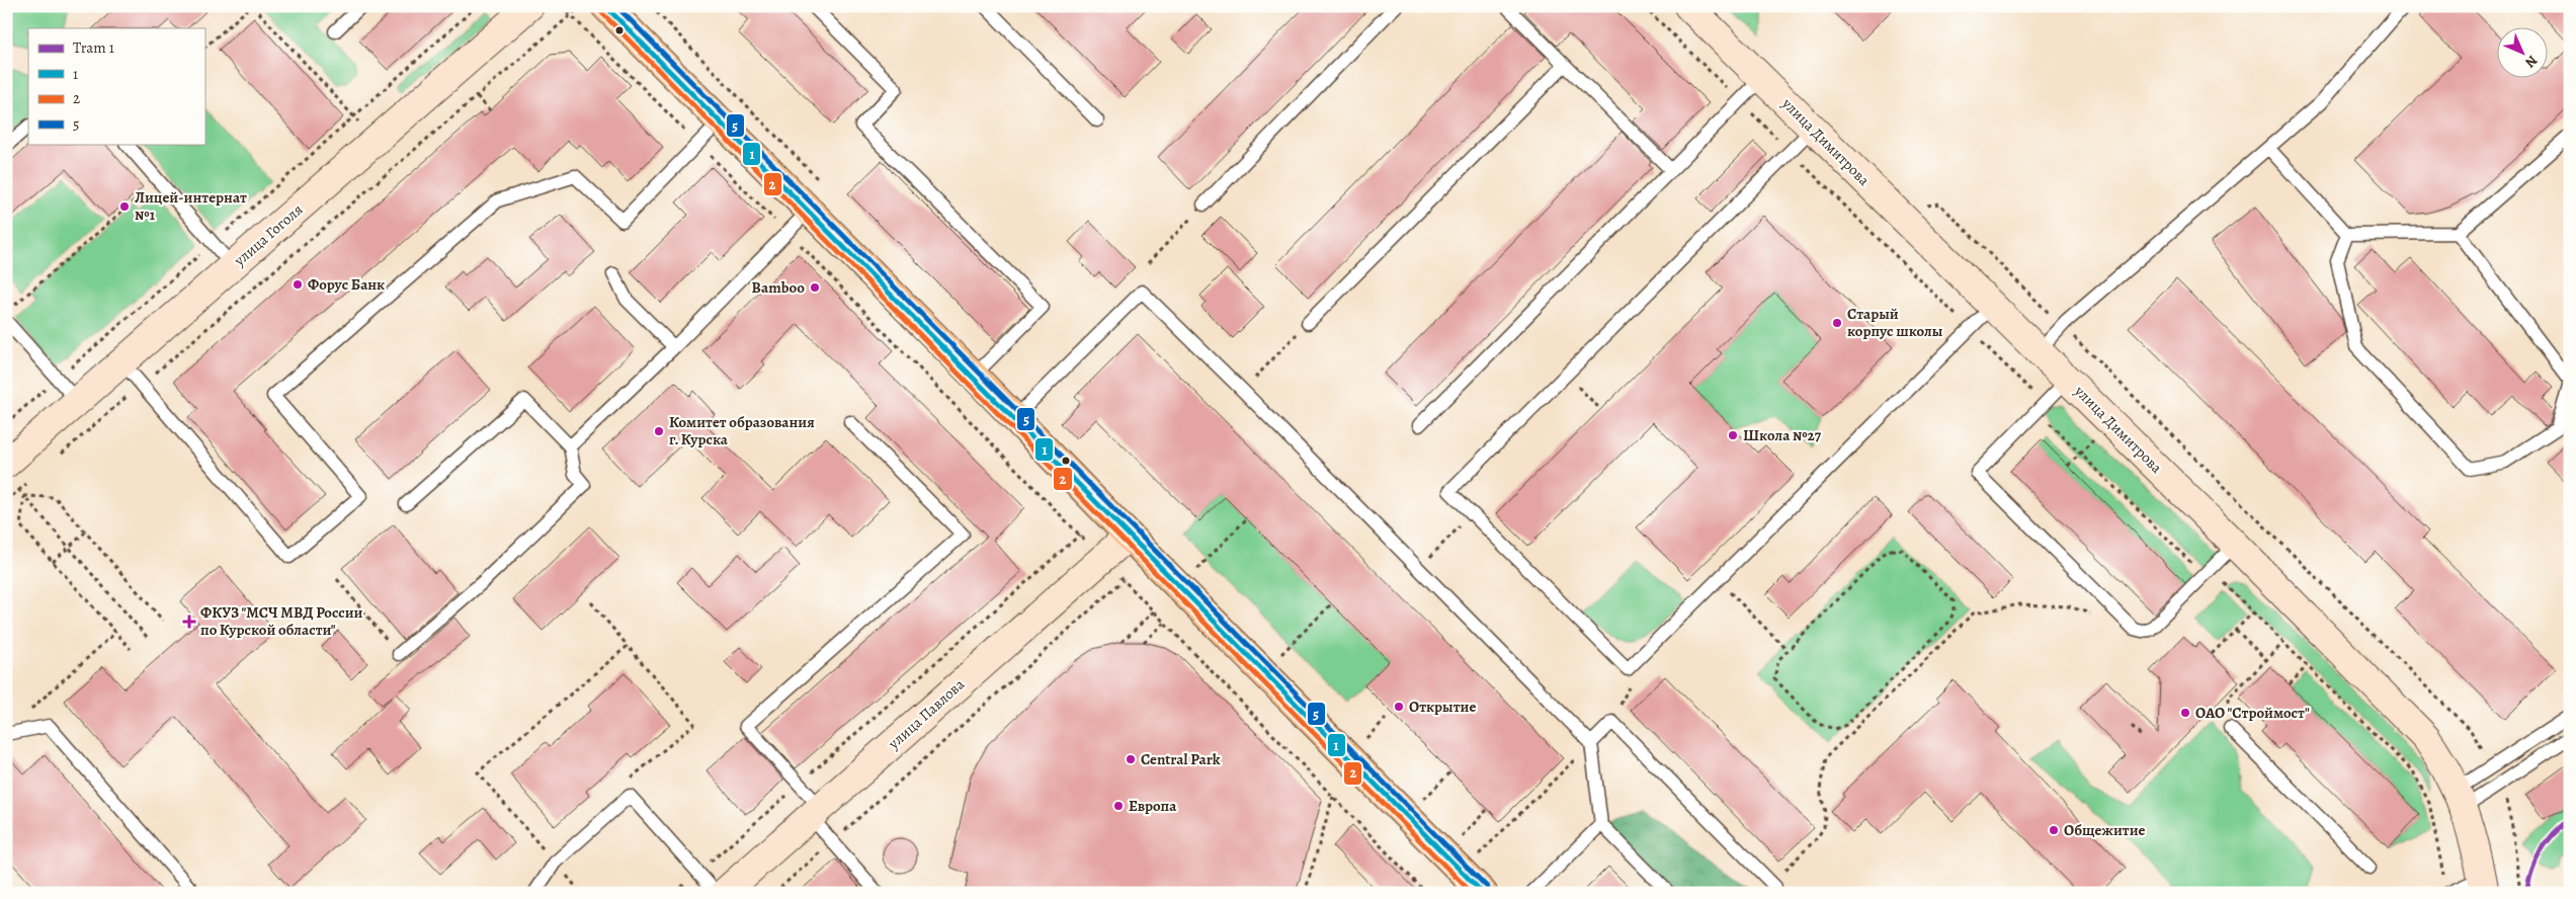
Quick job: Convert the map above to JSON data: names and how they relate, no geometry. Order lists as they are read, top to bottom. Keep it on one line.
{"streets":{"main road":["улица Димитрова","улица Гоголя","улица Павлова"]},"places":{"other":["Лицей-интернат №1","Форус Банк","Bamboo","Старый корпус школы","Комитет образования г. Курска","Школа №27","Открытие","ОАО \"Строймост\"","Central Park","Европа","Общежитие"],"health":["ФКУЗ \"МСЧ МВД России по Курской области\""]},"lines":["transit line 1","transit line 5","transit line 2","tram line 1"],"legend":["Tram 1","1","2","5"],"north":"bottom right"}
